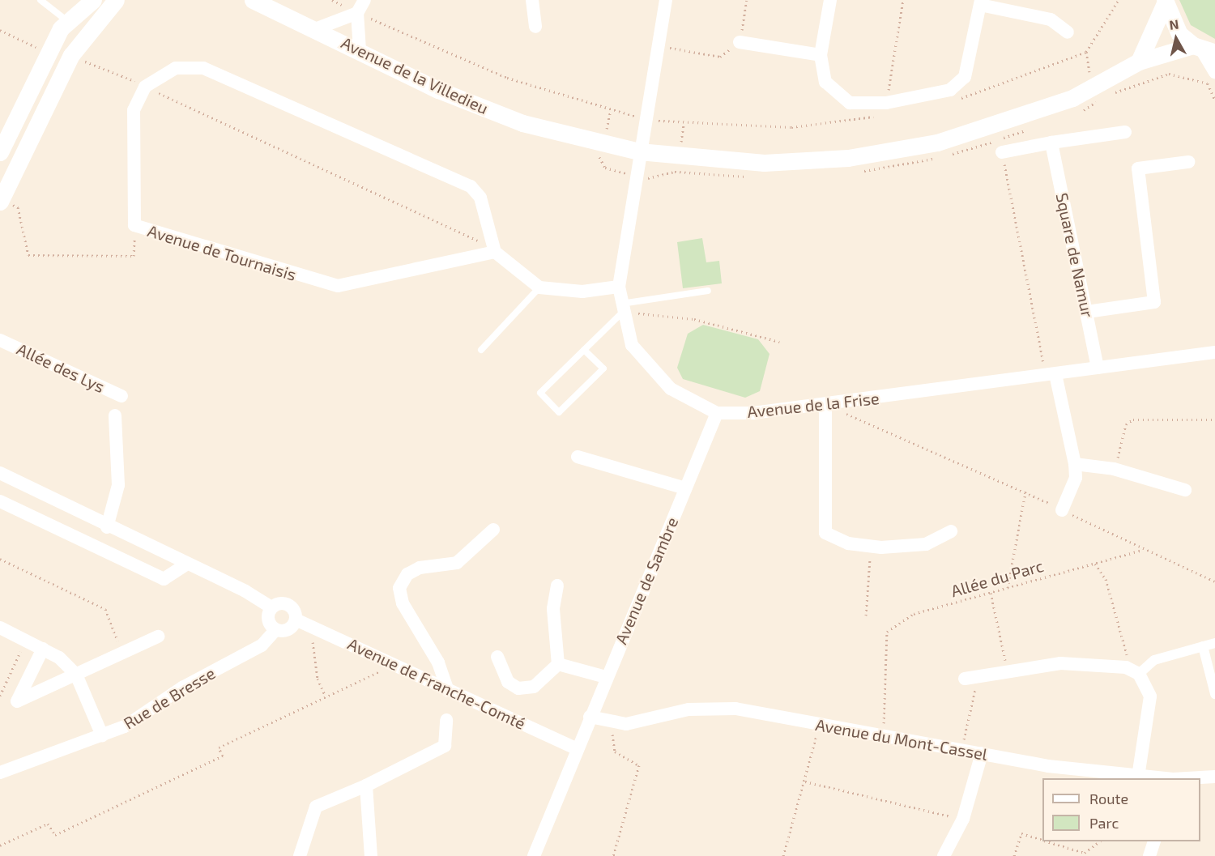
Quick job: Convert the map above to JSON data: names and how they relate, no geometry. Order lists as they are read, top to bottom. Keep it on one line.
{"streets":{"street":["Avenue de la Villedieu","Avenue de Tournaisis","Square de Namur","Allée des Lys","Avenue de la Frise","Avenue de Sambre","Avenue de Franche-Comté","Rue de Bresse","Avenue du Mont-Cassel"],"path":["Allée du Parc"]},"crossings":[["Square de Namur","Avenue de la Frise"],["Avenue de la Frise","Avenue de Sambre"],["Allée du Parc","Avenue du Mont-Cassel"],["Avenue de Sambre","Avenue de Franche-Comté"],["Avenue de Sambre","Avenue du Mont-Cassel"],["Avenue de Franche-Comté","Rue de Bresse"]],"legend":["Route","Parc"],"north":"top"}
